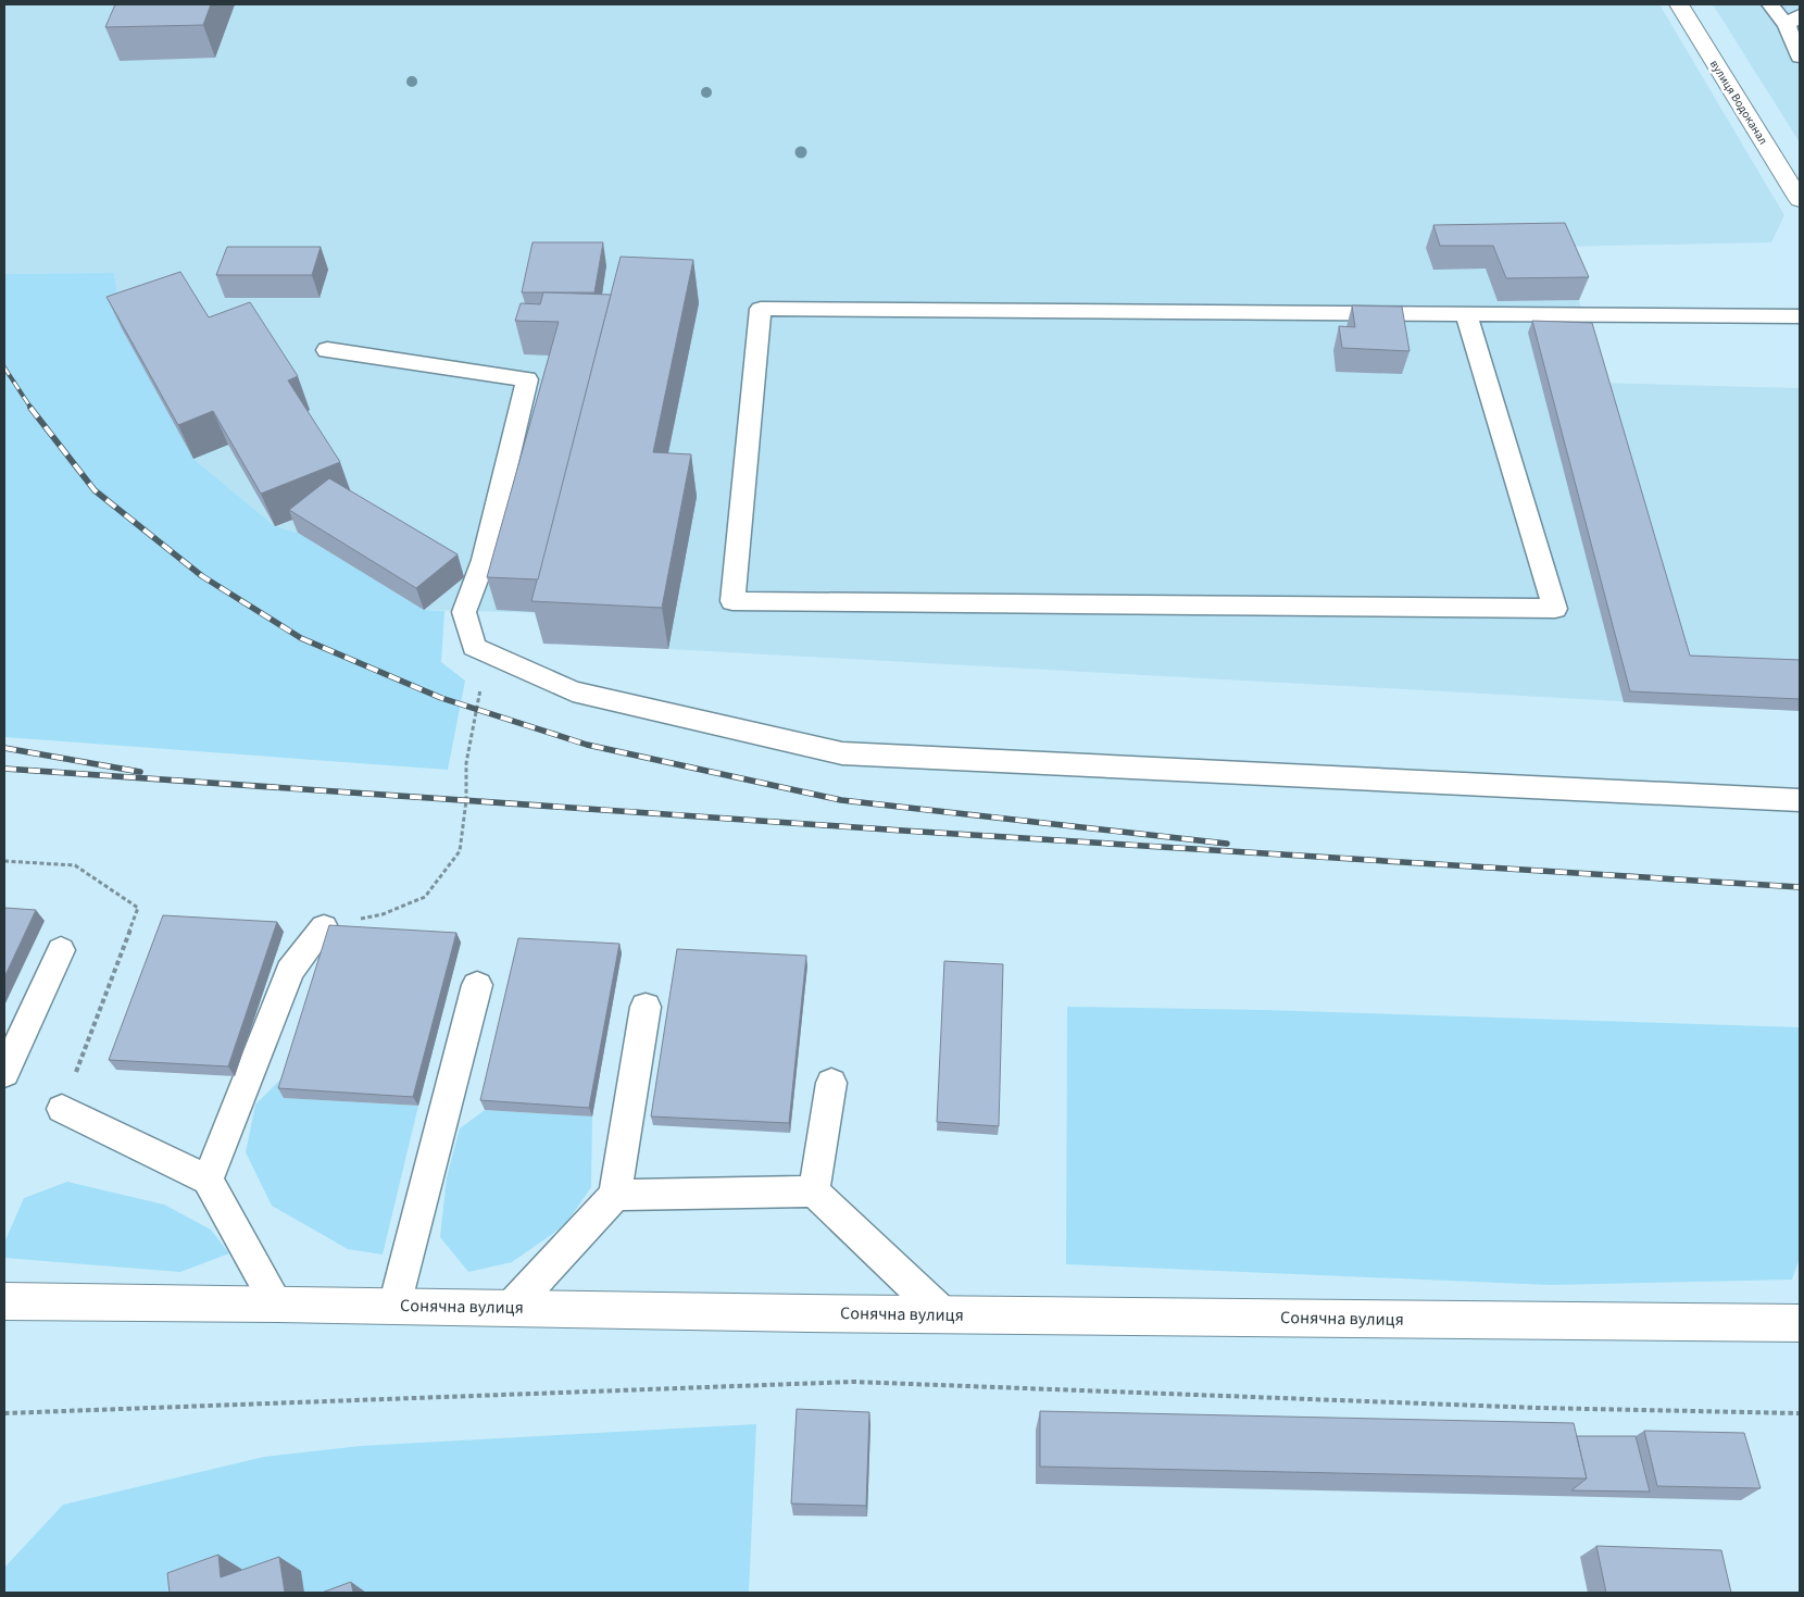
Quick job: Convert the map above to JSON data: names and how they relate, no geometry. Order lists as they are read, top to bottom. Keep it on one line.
{"streets":{"street":["вулиця Водоканал","Сонячна вулиця"]}}
